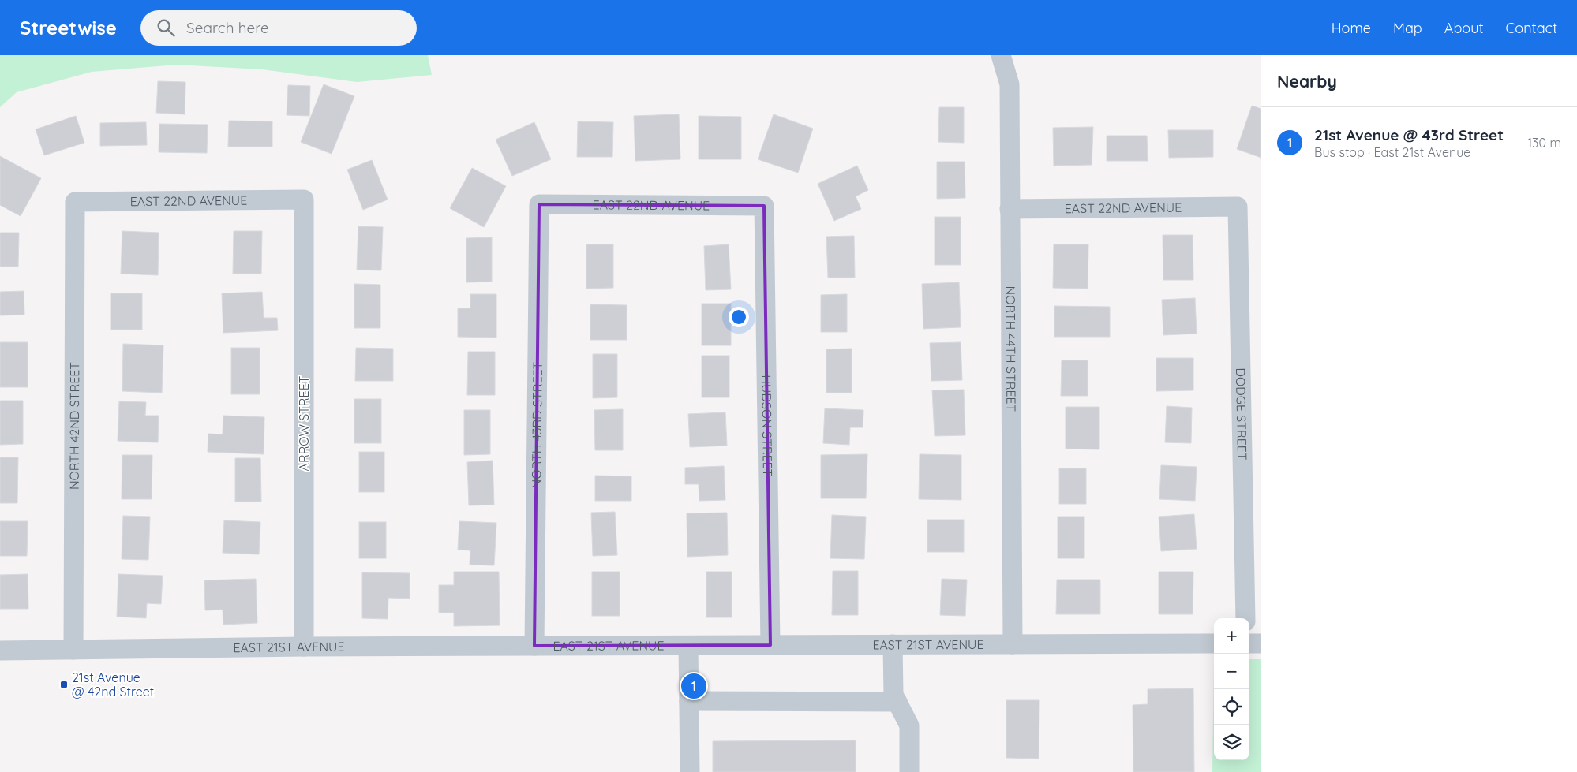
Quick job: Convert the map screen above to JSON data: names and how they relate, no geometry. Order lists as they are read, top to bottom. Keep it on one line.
{"streets":{"street":["EAST 22ND AVENUE","NORTH 44TH STREET","DODGE STREET","ARROW STREET","NORTH 43RD STREET","NORTH 42ND STREET","HUDSON STREET","EAST 21ST AVENUE"]},"crossings":[["EAST 22ND AVENUE","NORTH 44TH STREET"],["EAST 22ND AVENUE","DODGE STREET"],["EAST 22ND AVENUE","ARROW STREET"],["EAST 22ND AVENUE","NORTH 43RD STREET"],["EAST 22ND AVENUE","NORTH 42ND STREET"],["EAST 22ND AVENUE","HUDSON STREET"],["NORTH 44TH STREET","EAST 21ST AVENUE"],["ARROW STREET","EAST 21ST AVENUE"],["NORTH 43RD STREET","EAST 21ST AVENUE"],["NORTH 42ND STREET","EAST 21ST AVENUE"],["HUDSON STREET","EAST 21ST AVENUE"]],"places":{"transit":["21st Avenue @ 42nd Street"]},"page":{"header":"Streetwise","search":"Search here","nav":["Home","Map","About","Contact"],"heading":"Nearby","list":[{"mark":"1","name":"21st Avenue @ 43rd Street","note":"Bus stop · East 21st Avenue","value":"130 m"}],"map_buttons":["+","−"],"pins":"1"}}
